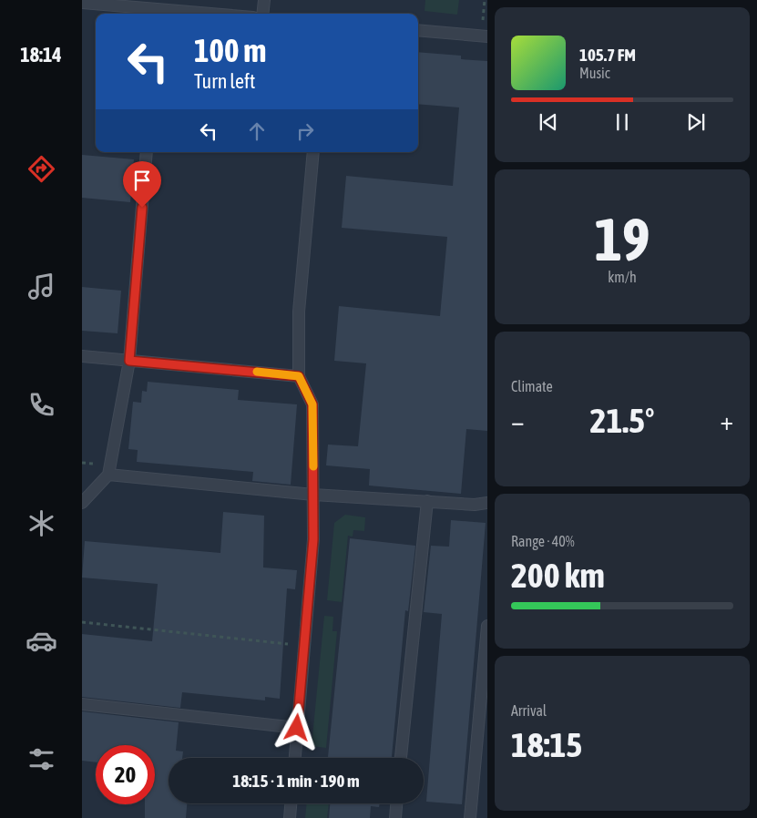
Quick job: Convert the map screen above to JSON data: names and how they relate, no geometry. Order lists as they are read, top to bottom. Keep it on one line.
{"page":{"tabs":"18:14","turn":["100 m","Turn left"],"song":["105.7 FM","Music"],"tile":[["19","km/h"],"Climate",["Range · 40%","200 km"],["Arrival","18:15"]],"heat":["−","21.5°","+"],"limit":"20","trip":"18:15 · 1 min · 190 m"}}
